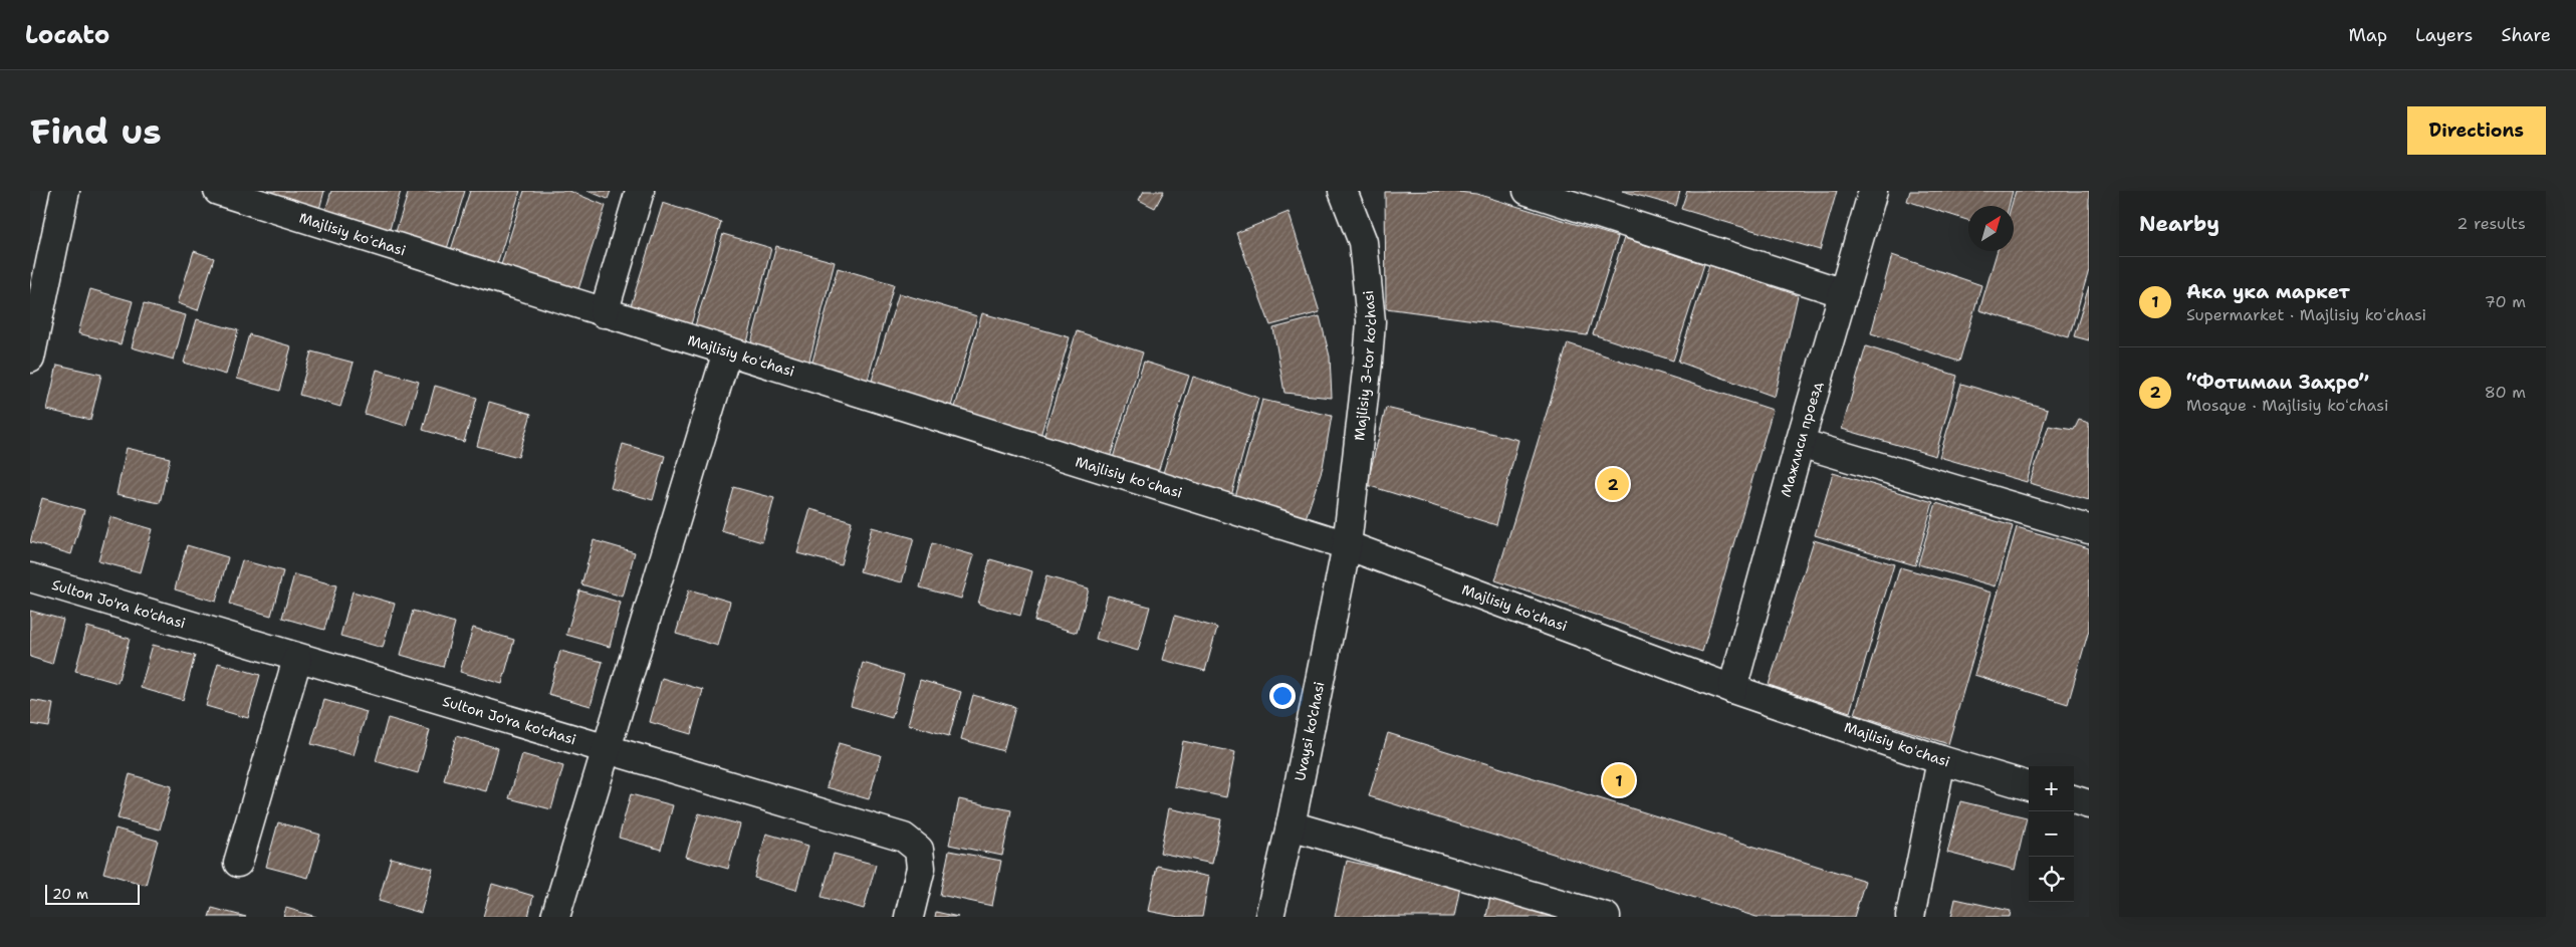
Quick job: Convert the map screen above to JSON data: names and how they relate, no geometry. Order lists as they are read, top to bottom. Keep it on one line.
{"streets":{"street":["Majlisiy koʻchasi","Majlisiy 3-tor ko'chasi","Мажлиси проезд","Sulton Jo'ra ko'chasi","Uvaysi ko'chasi"]},"crossings":[["Majlisiy koʻchasi","Majlisiy 3-tor ko'chasi"],["Majlisiy koʻchasi","Мажлиси проезд"],["Majlisiy koʻchasi","Uvaysi ko'chasi"],["Majlisiy 3-tor ko'chasi","Uvaysi ko'chasi"]],"scale_bar":"20 m","north":"top right","page":{"header":"Locato","nav":["Map","Layers","Share"],"buttons":"Directions","title":"Find us","heading":["Nearby","2 results"],"list":[{"mark":"1","name":"Ака ука маркет","note":"Supermarket · Majlisiy koʻchasi","value":"70 m"},{"mark":"2","name":"“Фотимаи Заҳро”","note":"Mosque · Majlisiy koʻchasi","value":"80 m"}],"pins":["2","1"],"map_buttons":["+","−"],"scale":"20 m"}}
